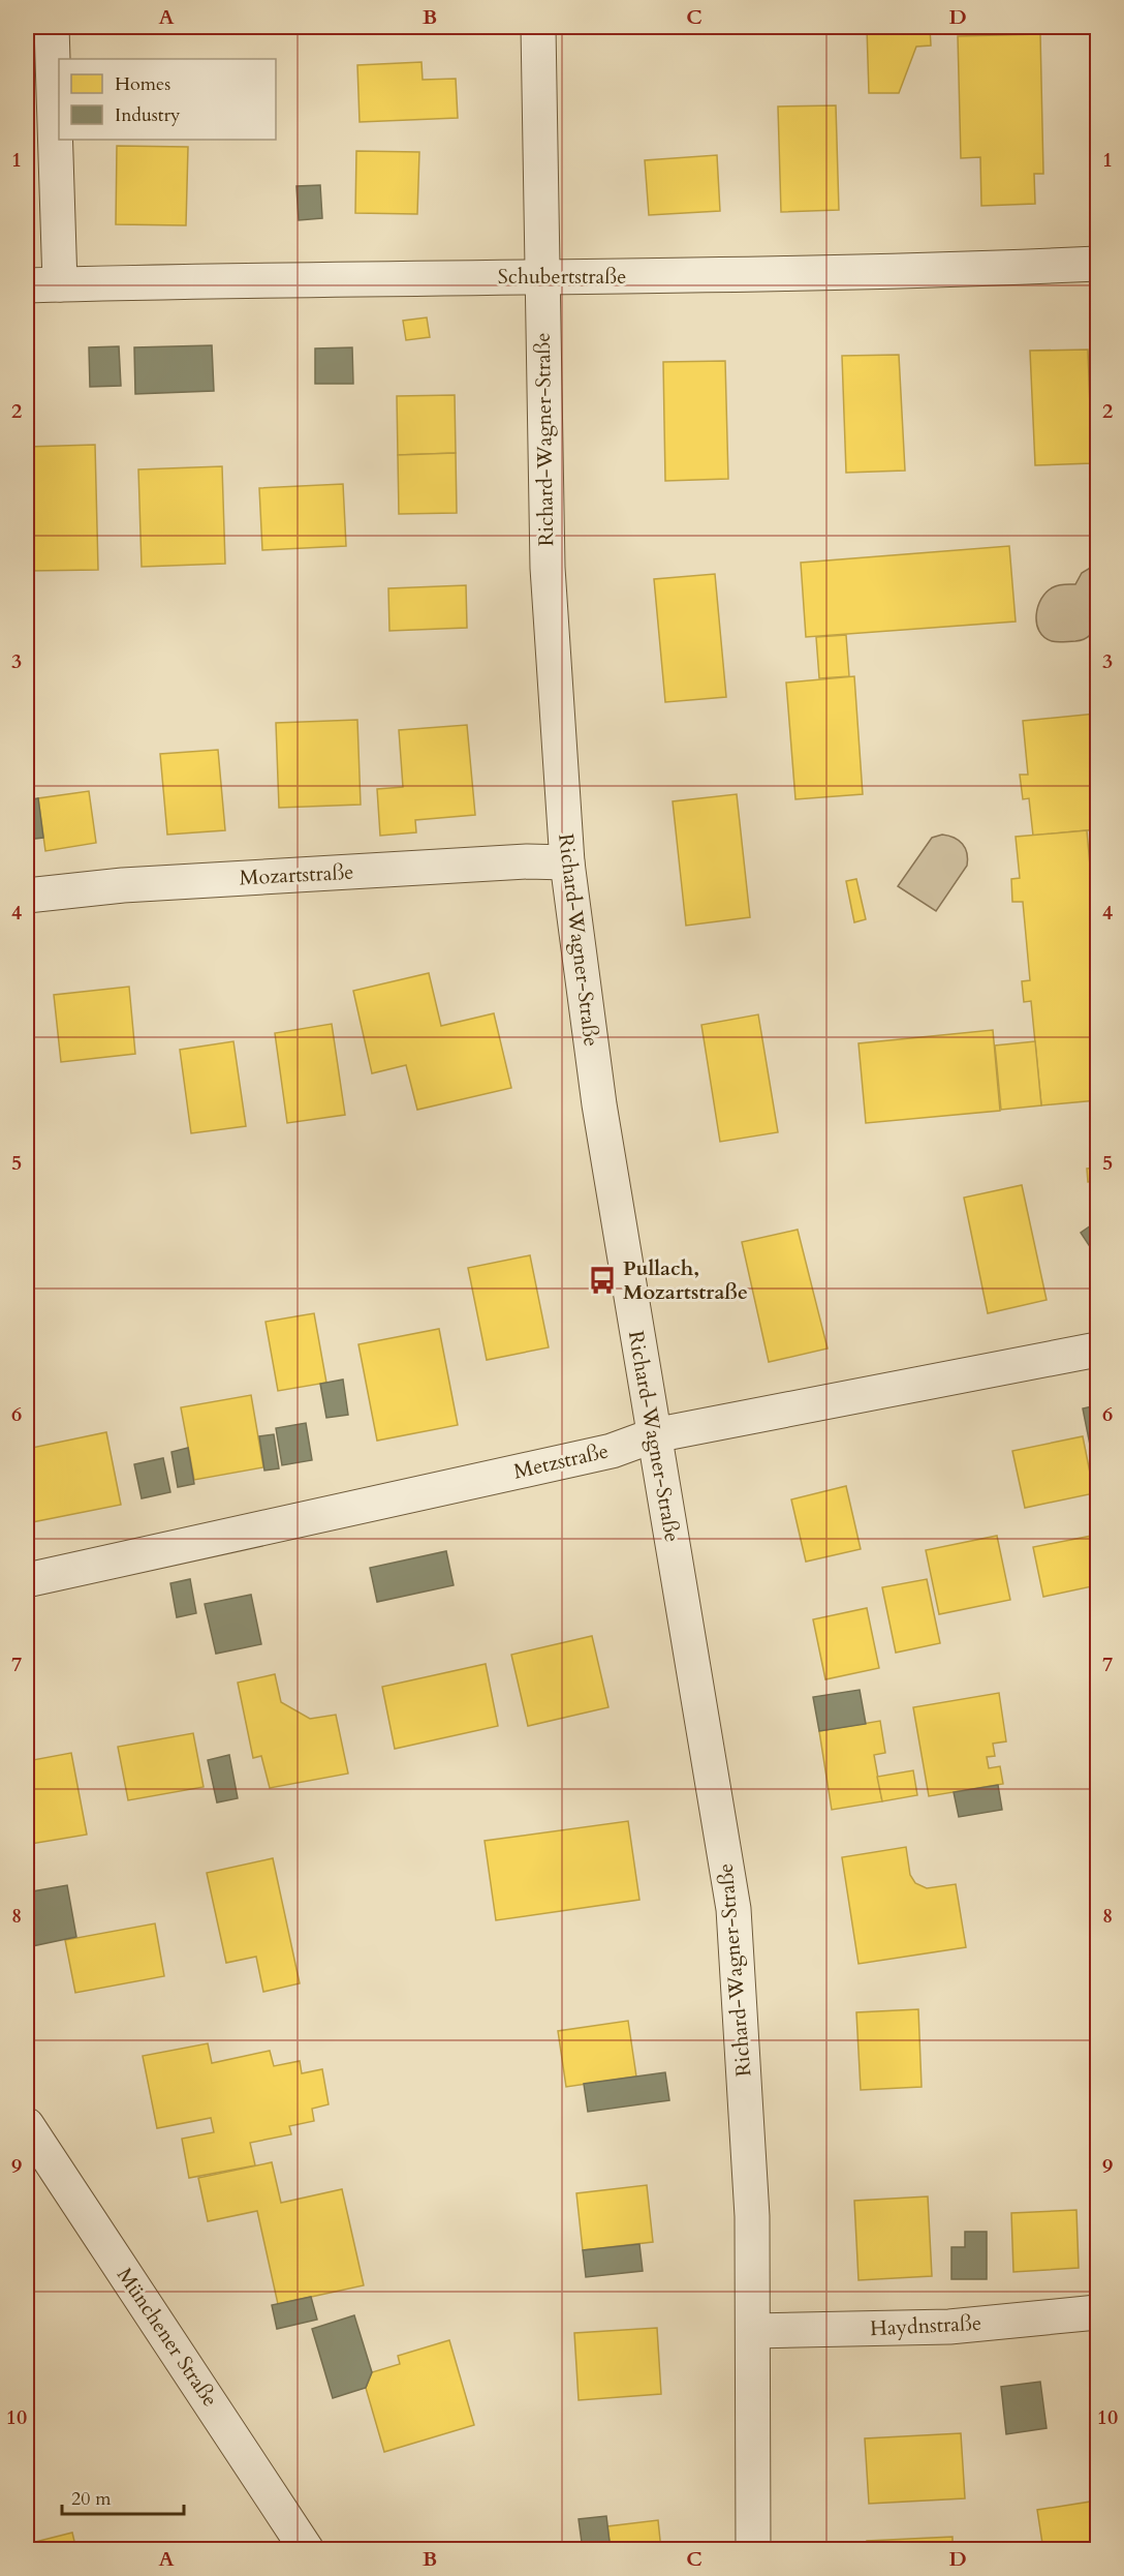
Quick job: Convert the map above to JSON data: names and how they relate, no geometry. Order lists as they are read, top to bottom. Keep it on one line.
{"streets":{"street":["Schubertstraße","Richard-Wagner-Straße","Mozartstraße","Metzstraße","Haydnstraße","Münchener Straße"]},"crossings":[["Schubertstraße","Richard-Wagner-Straße"],["Richard-Wagner-Straße","Mozartstraße"],["Richard-Wagner-Straße","Metzstraße"],["Richard-Wagner-Straße","Haydnstraße"]],"places":{"bus stop":["Pullach, Mozartstraße"]},"legend":["Homes","Industry"],"scale_bar":"20 m","grid":{"columns":["A","B","C","D"],"rows":["1","2","3","4","5","6","7","8","9","10"]}}
